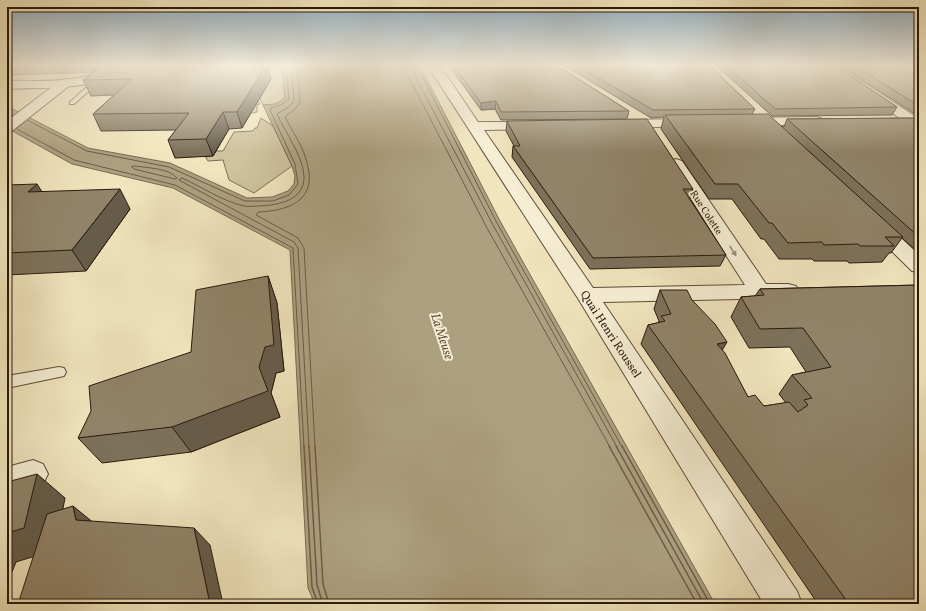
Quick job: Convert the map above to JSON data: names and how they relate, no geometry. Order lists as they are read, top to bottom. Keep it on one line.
{"streets":{"street":["Rue Colette","Quai Henri Roussel"]},"one_way":["Rue Colette"],"water":["La Meuse"]}
